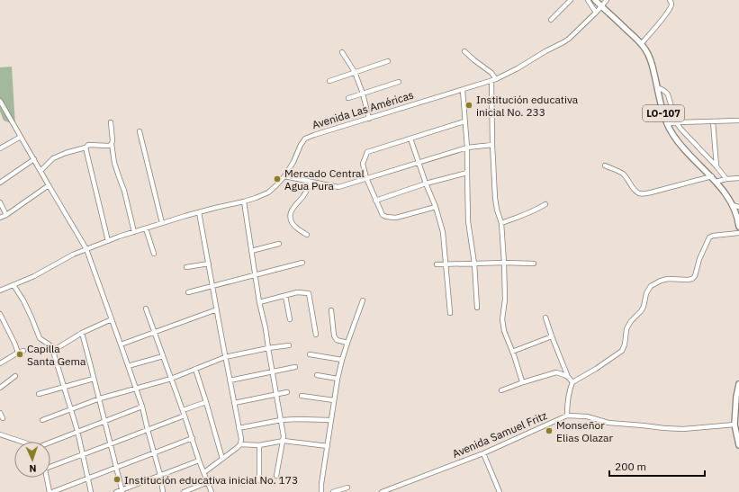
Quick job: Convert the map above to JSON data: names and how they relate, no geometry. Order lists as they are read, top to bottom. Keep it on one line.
{"streets":{"main road":["LO-107"],"street":["Avenida Las Américas","Avenida Samuel Fritz"]},"crossings":[["Avenida Las Américas","LO-107"]],"places":["Institución educativa inicial No. 233","Mercado Central Agua Pura","Capilla Santa Gema","Monseñor Elias Olazar","Institución educativa inicial No. 173"],"scale_bar":"200 m","north":"bottom"}
